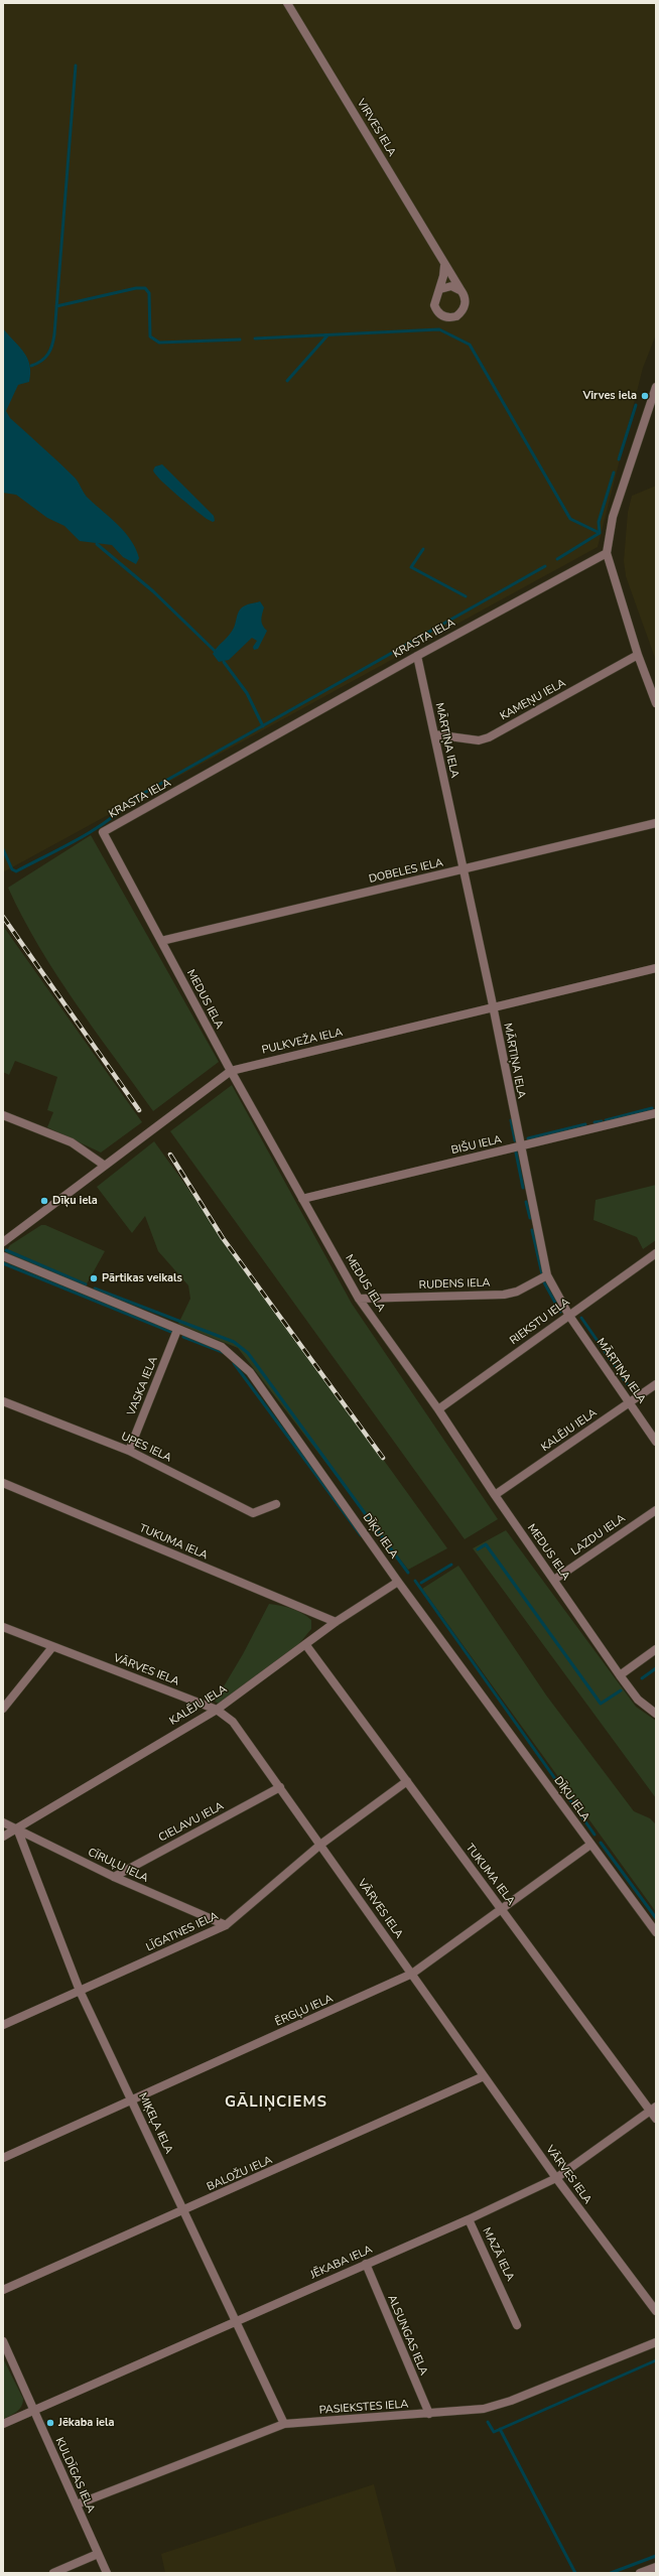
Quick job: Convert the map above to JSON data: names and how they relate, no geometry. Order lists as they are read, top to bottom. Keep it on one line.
{"streets":{"street":["VIRVES IELA","KRASTA IELA","KAMEŅU IELA","MĀRTIŅA IELA","DOBELES IELA","MEDUS IELA","PULKVEŽA IELA","BIŠU IELA","RUDENS IELA","RIEKSTU IELA","VASKA IELA","KALĒJU IELA","UPES IELA","LAZDU IELA","DĪĶU IELA","TUKUMA IELA","VĀRVES IELA","CIELAVU IELA","CĪRUĻU IELA","LĪGATNES IELA","ĒRGĻU IELA","MIĶEĻA IELA","BALOŽU IELA","MAZĀ IELA","JĒKABA IELA","ALSUNGAS IELA","PASIEKSTES IELA","KULDĪGAS IELA"]},"crossings":[["KRASTA IELA","MĀRTIŅA IELA"],["KRASTA IELA","MEDUS IELA"],["KAMEŅU IELA","MĀRTIŅA IELA"],["MĀRTIŅA IELA","DOBELES IELA"],["MĀRTIŅA IELA","PULKVEŽA IELA"],["MĀRTIŅA IELA","BIŠU IELA"],["MĀRTIŅA IELA","RUDENS IELA"],["MĀRTIŅA IELA","RIEKSTU IELA"],["MĀRTIŅA IELA","KALĒJU IELA"],["DOBELES IELA","MEDUS IELA"],["MEDUS IELA","PULKVEŽA IELA"],["MEDUS IELA","BIŠU IELA"],["MEDUS IELA","RUDENS IELA"],["MEDUS IELA","RIEKSTU IELA"],["MEDUS IELA","KALĒJU IELA"],["MEDUS IELA","LAZDU IELA"],["VASKA IELA","UPES IELA"],["VASKA IELA","DĪĶU IELA"],["KALĒJU IELA","DĪĶU IELA"],["KALĒJU IELA","TUKUMA IELA"],["KALĒJU IELA","VĀRVES IELA"],["KALĒJU IELA","CĪRUĻU IELA"],["KALĒJU IELA","MIĶEĻA IELA"],["DĪĶU IELA","ĒRGĻU IELA"],["TUKUMA IELA","LĪGATNES IELA"],["TUKUMA IELA","ĒRGĻU IELA"],["TUKUMA IELA","JĒKABA IELA"],["VĀRVES IELA","CIELAVU IELA"],["VĀRVES IELA","LĪGATNES IELA"],["VĀRVES IELA","ĒRGĻU IELA"],["VĀRVES IELA","BALOŽU IELA"],["VĀRVES IELA","JĒKABA IELA"],["CIELAVU IELA","CĪRUĻU IELA"],["CĪRUĻU IELA","LĪGATNES IELA"],["CĪRUĻU IELA","MIĶEĻA IELA"],["LĪGATNES IELA","MIĶEĻA IELA"],["ĒRGĻU IELA","MIĶEĻA IELA"],["MIĶEĻA IELA","BALOŽU IELA"],["MIĶEĻA IELA","JĒKABA IELA"],["MIĶEĻA IELA","PASIEKSTES IELA"],["MAZĀ IELA","JĒKABA IELA"],["JĒKABA IELA","ALSUNGAS IELA"],["JĒKABA IELA","KULDĪGAS IELA"],["ALSUNGAS IELA","PASIEKSTES IELA"],["PASIEKSTES IELA","KULDĪGAS IELA"]],"districts":["GĀLIŅCIEMS"],"places":["Virves iela","Dīķu iela","Pārtikas veikals","Jēkaba iela"]}
